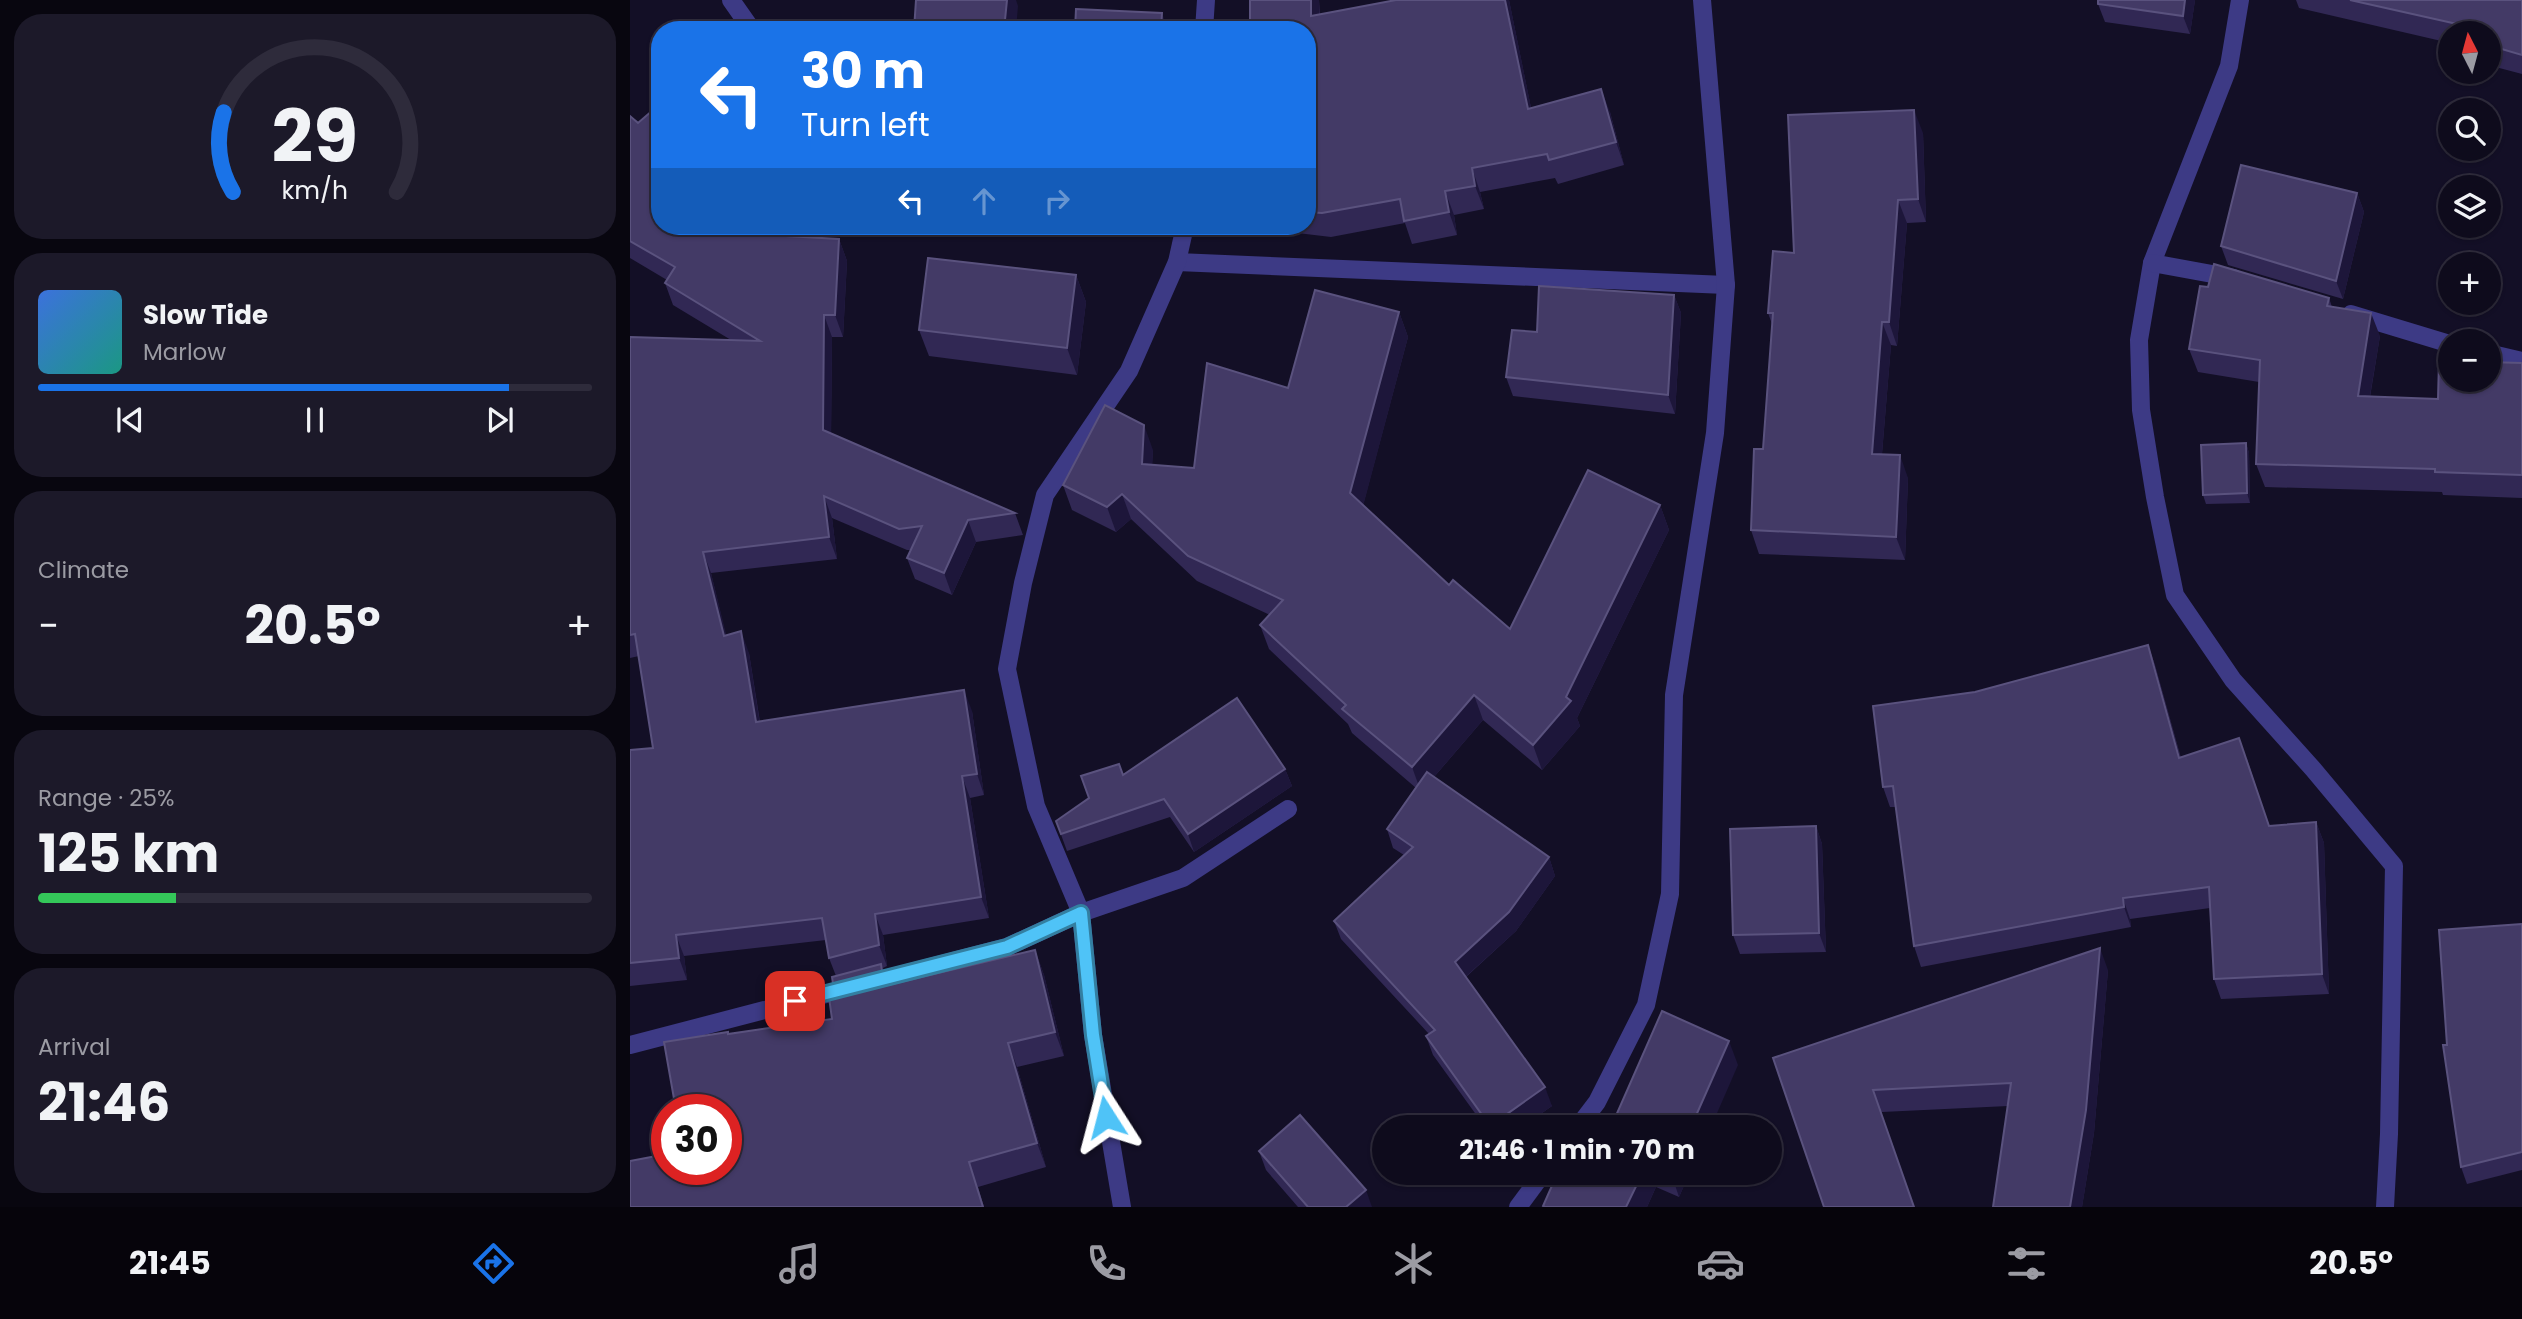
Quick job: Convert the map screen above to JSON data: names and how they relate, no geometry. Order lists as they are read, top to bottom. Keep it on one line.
{"north":"top","page":{"map_buttons":["+","−"],"turn":["30 m","Turn left"],"song":["Slow Tide","Marlow"],"tile":["Climate",["Range · 25%","125 km"],["Arrival","21:46"]],"heat":["−","20.5°","+"],"limit":"30","trip":"21:46 · 1 min · 70 m","tabs":["21:45","20.5°"],"gauge":["29","km/h"]}}
